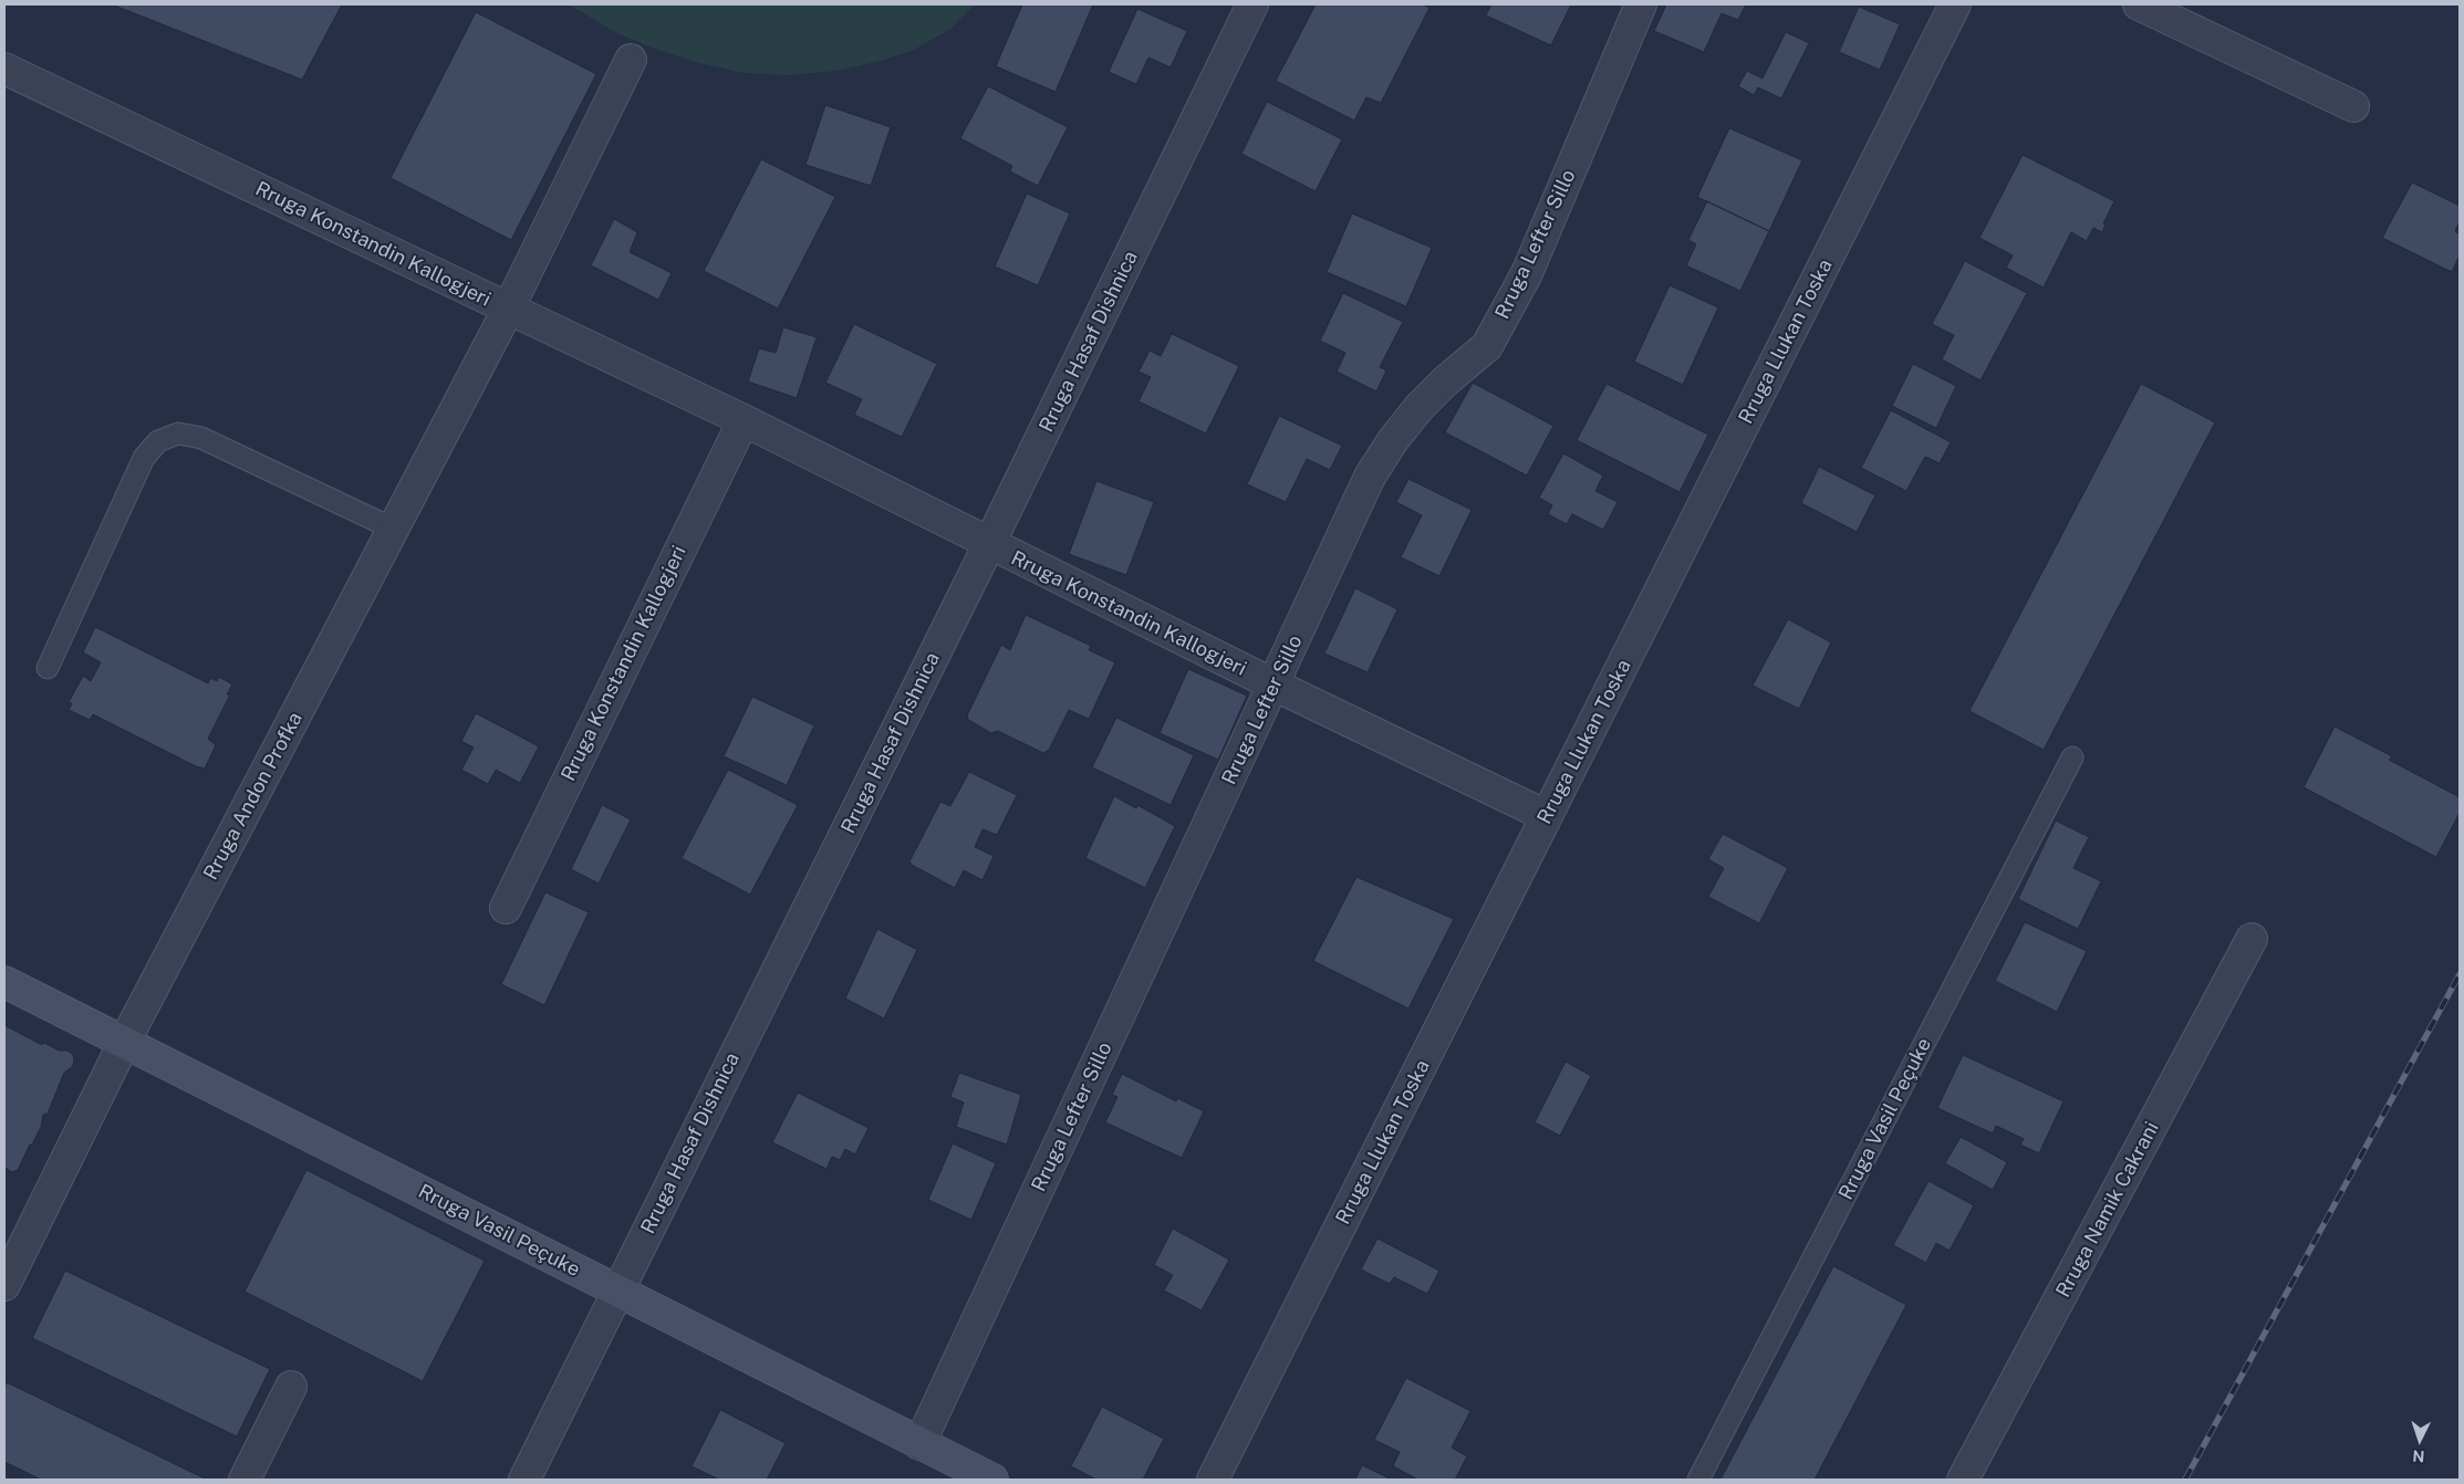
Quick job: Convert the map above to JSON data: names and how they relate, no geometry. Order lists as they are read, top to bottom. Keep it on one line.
{"streets":{"street":["Rruga Konstandin Kallogjeri","Rruga Lefter Sillo","Rruga Hasaf Dishnica","Rruga Llukan Toska","Rruga Andon Profka","Rruga Vasil Peçuke","Rruga Namik Cakrani"]},"crossings":[["Rruga Konstandin Kallogjeri","Rruga Lefter Sillo"],["Rruga Konstandin Kallogjeri","Rruga Hasaf Dishnica"],["Rruga Konstandin Kallogjeri","Rruga Llukan Toska"],["Rruga Konstandin Kallogjeri","Rruga Andon Profka"],["Rruga Lefter Sillo","Rruga Vasil Peçuke"],["Rruga Hasaf Dishnica","Rruga Vasil Peçuke"],["Rruga Andon Profka","Rruga Vasil Peçuke"]],"north":"bottom"}
